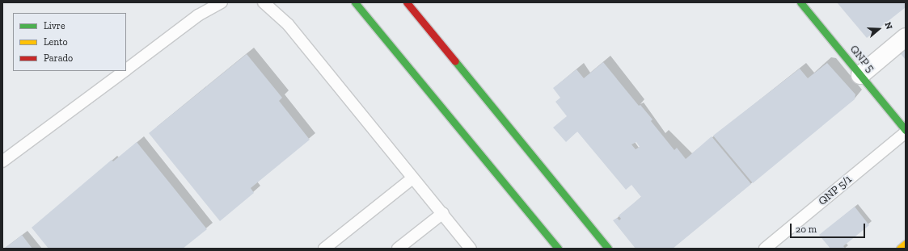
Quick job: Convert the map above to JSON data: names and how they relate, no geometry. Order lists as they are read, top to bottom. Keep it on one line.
{"streets":{"main road":["QNP 5"],"lane":["QNP 5/1"]},"legend":["Livre","Lento","Parado"],"scale_bar":"20 m","north":"right"}
